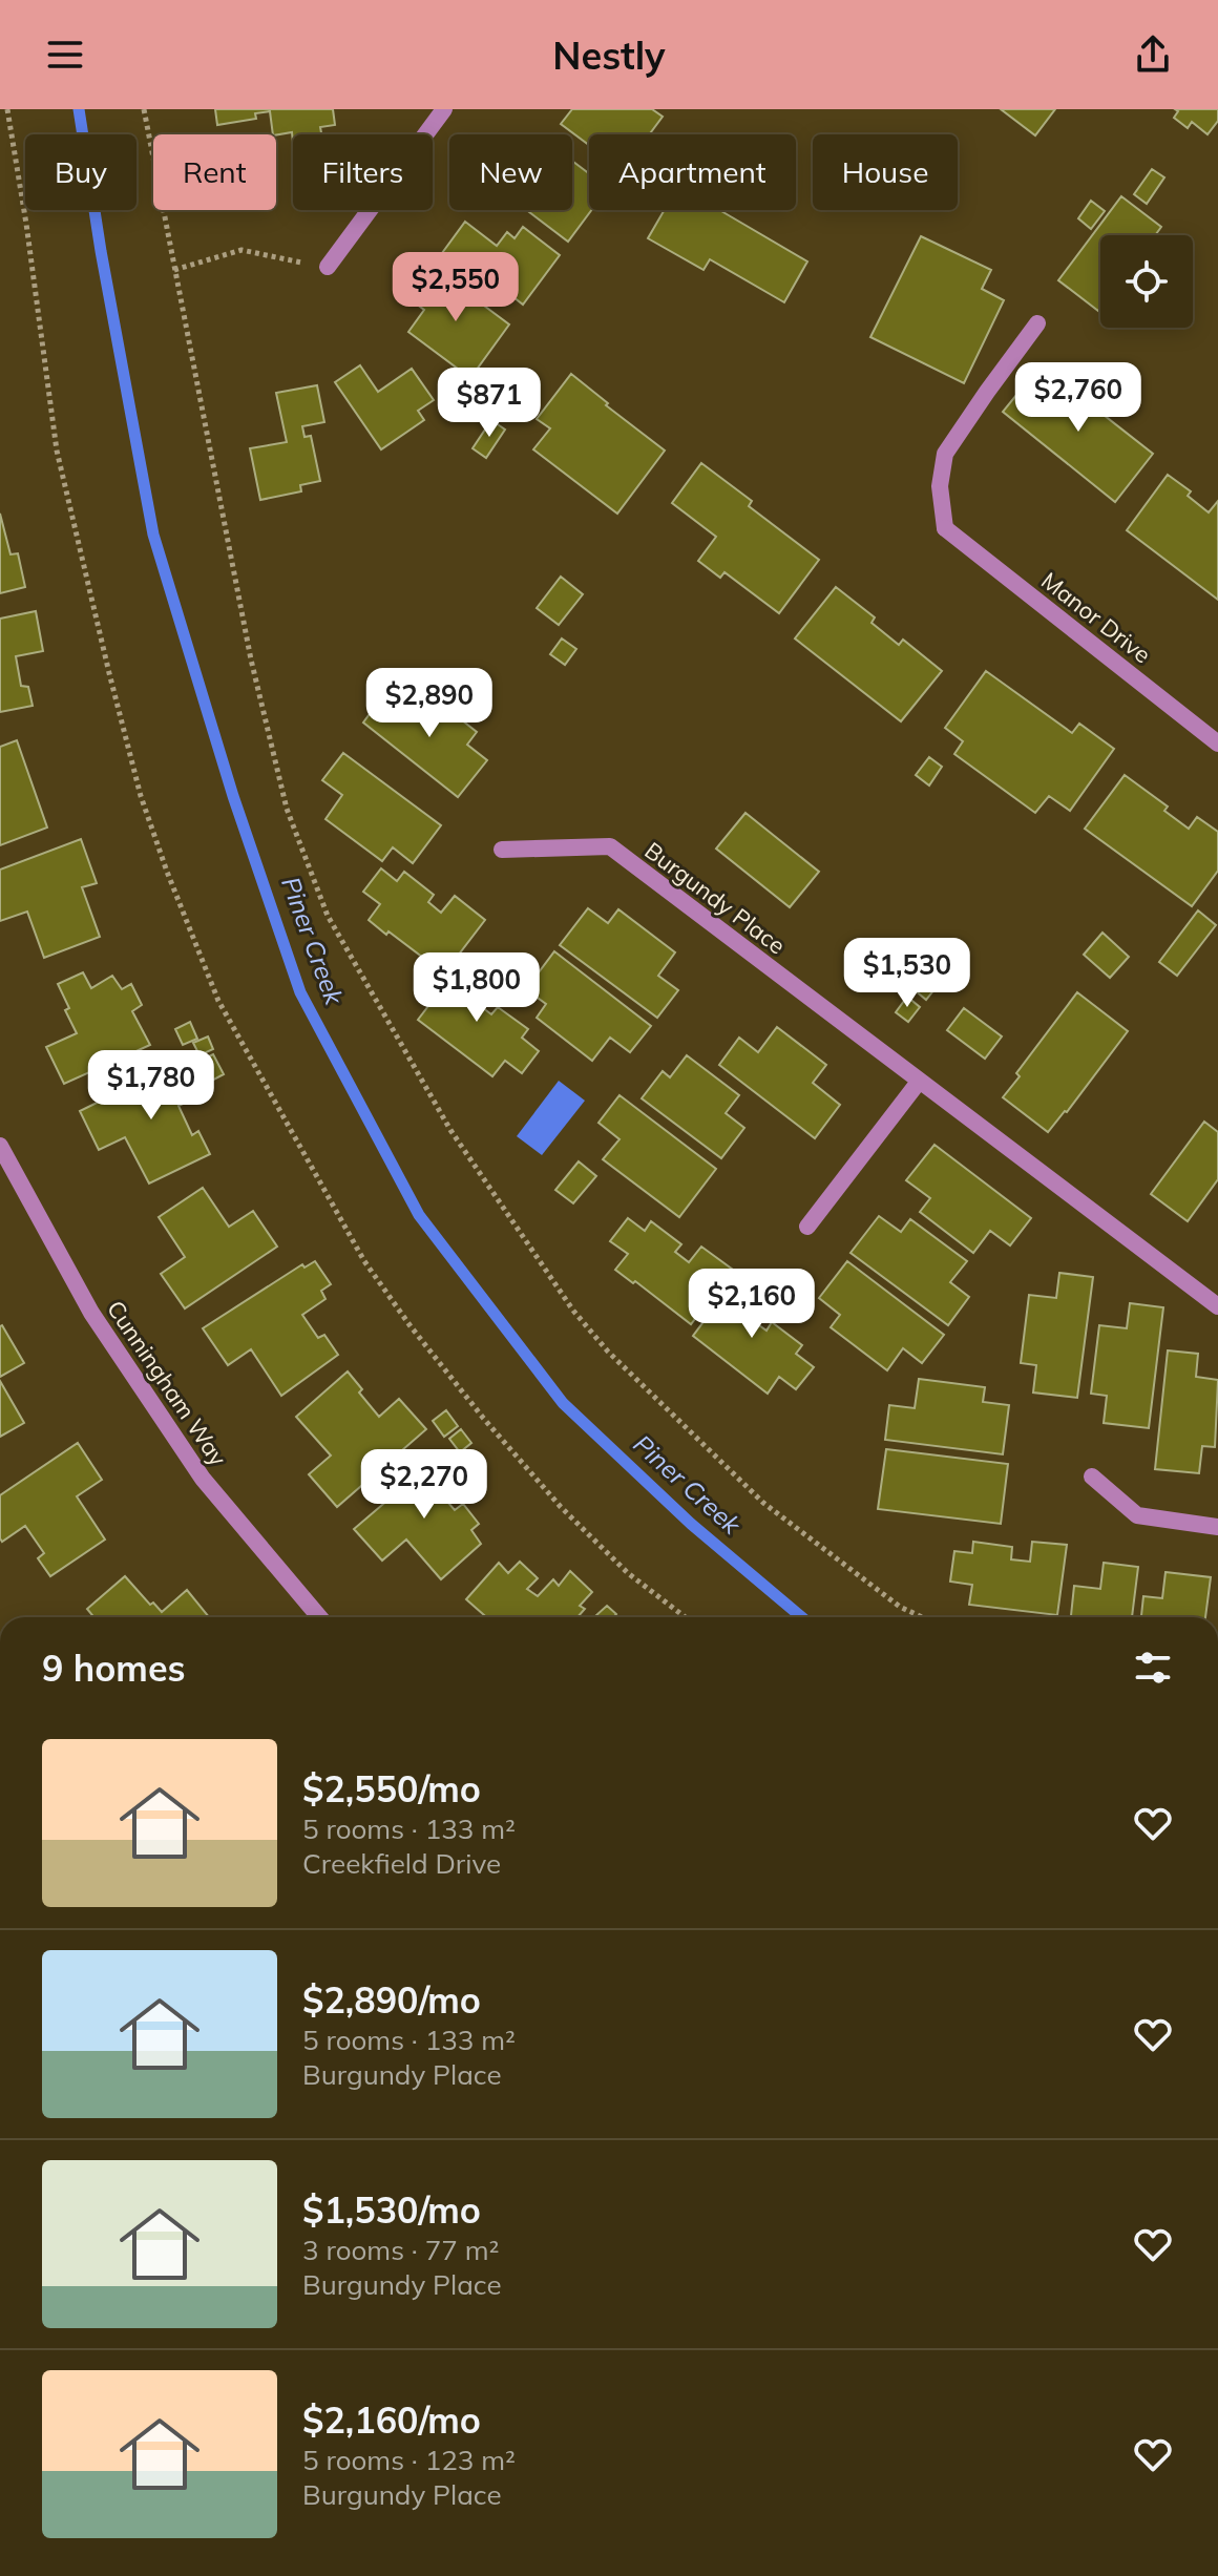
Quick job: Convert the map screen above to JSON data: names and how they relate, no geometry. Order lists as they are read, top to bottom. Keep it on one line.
{"streets":{"street":["Manor Drive","Burgundy Place","Cunningham Way"]},"water":["Piner Creek"],"page":{"header":"Nestly","chip":["Buy","Rent","Filters","New","Apartment","House"],"price":["$2,550","$2,760","$871","$2,890","$1,530","$1,800","$1,780","$2,160","$2,270"],"heading":"9 homes","list":[{"name":"$2,550/mo","note":"5 rooms · 133 m² · Creekfield Drive"},{"name":"$2,890/mo","note":"5 rooms · 133 m² · Burgundy Place"},{"name":"$1,530/mo","note":"3 rooms · 77 m² · Burgundy Place"},{"name":"$2,160/mo","note":"5 rooms · 123 m² · Burgundy Place"}]}}
